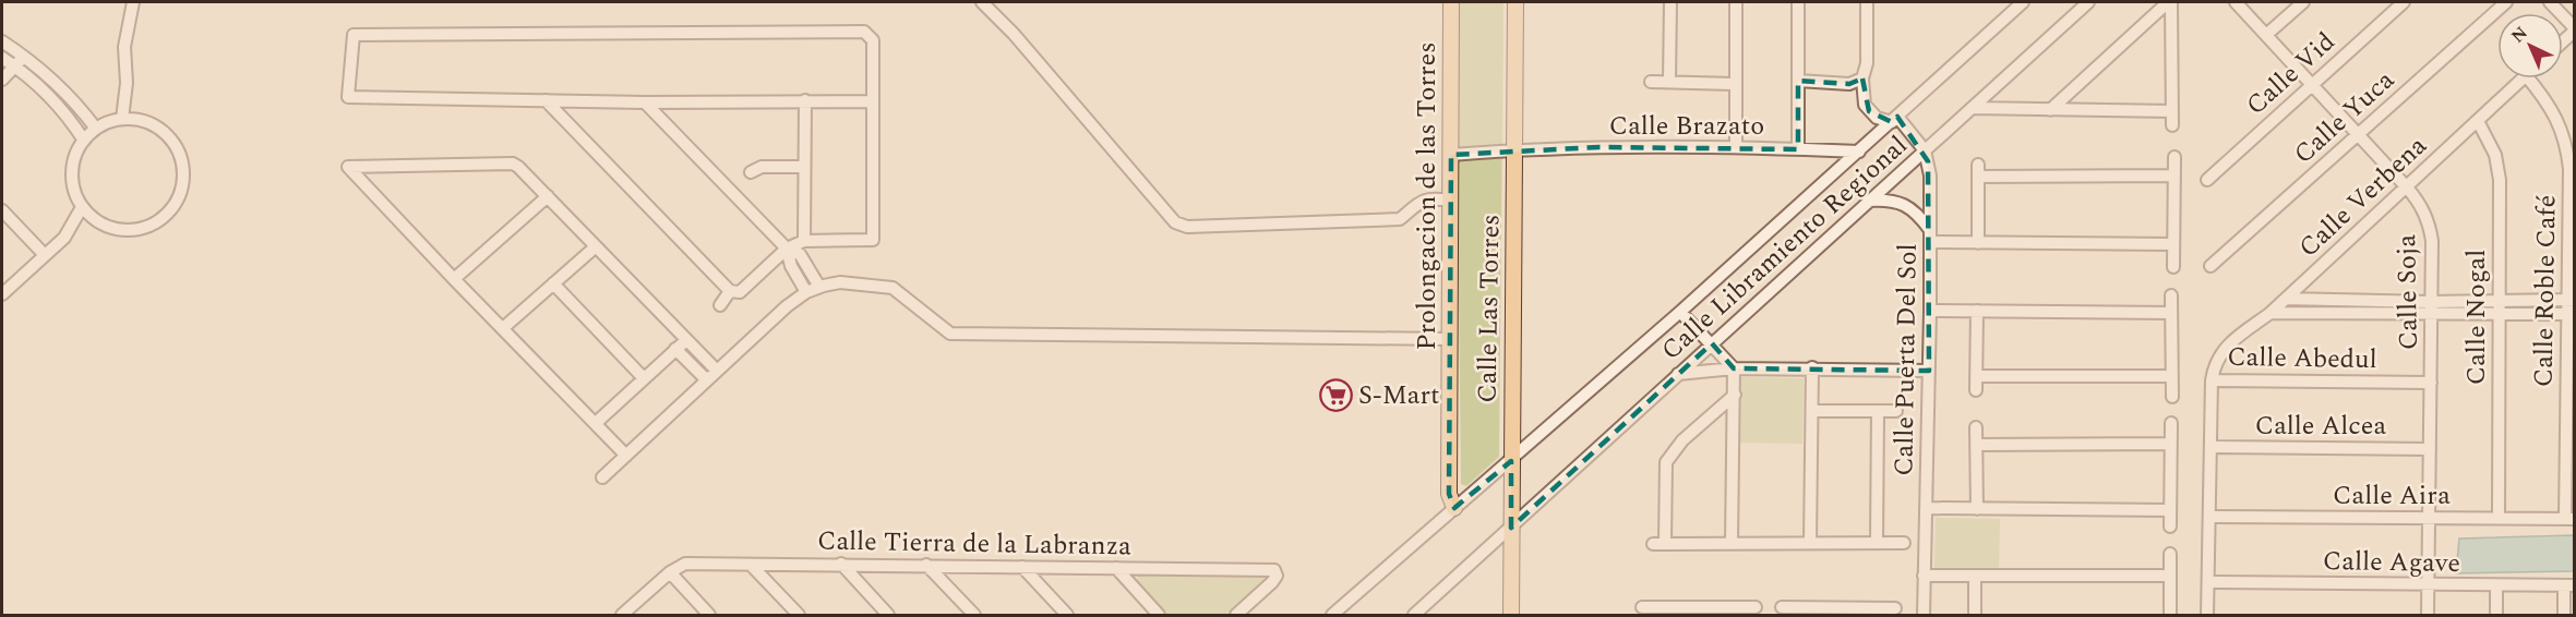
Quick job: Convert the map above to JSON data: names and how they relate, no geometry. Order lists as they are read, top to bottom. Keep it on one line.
{"streets":{"main road":["Prolongacion de las Torres","Calle Las Torres"],"street":["Calle Vid","Calle Yuca","Calle Brazato","Calle Verbena","Calle Libramiento Regional","Calle Roble Café","Calle Soja","Calle Nogal","Calle Abedul","Calle Puerta Del Sol","Calle Alcea","Calle Aira","Calle Tierra de la Labranza","Calle Agave"]},"crossings":[["Calle Vid","Calle Soja"],["Calle Yuca","Calle Soja"],["Calle Brazato","Prolongacion de las Torres"],["Calle Brazato","Calle Libramiento Regional"],["Calle Brazato","Calle Las Torres"],["Prolongacion de las Torres","Calle Libramiento Regional"],["Calle Verbena","Calle Soja"],["Calle Verbena","Calle Nogal"],["Calle Verbena","Calle Abedul"],["Calle Libramiento Regional","Calle Las Torres"],["Calle Libramiento Regional","Calle Puerta Del Sol"],["Calle Roble Café","Calle Aira"],["Calle Soja","Calle Abedul"],["Calle Soja","Calle Alcea"],["Calle Soja","Calle Aira"],["Calle Soja","Calle Agave"],["Calle Nogal","Calle Aira"]],"places":{"supermarket":["S-Mart"]},"north":"top left"}
